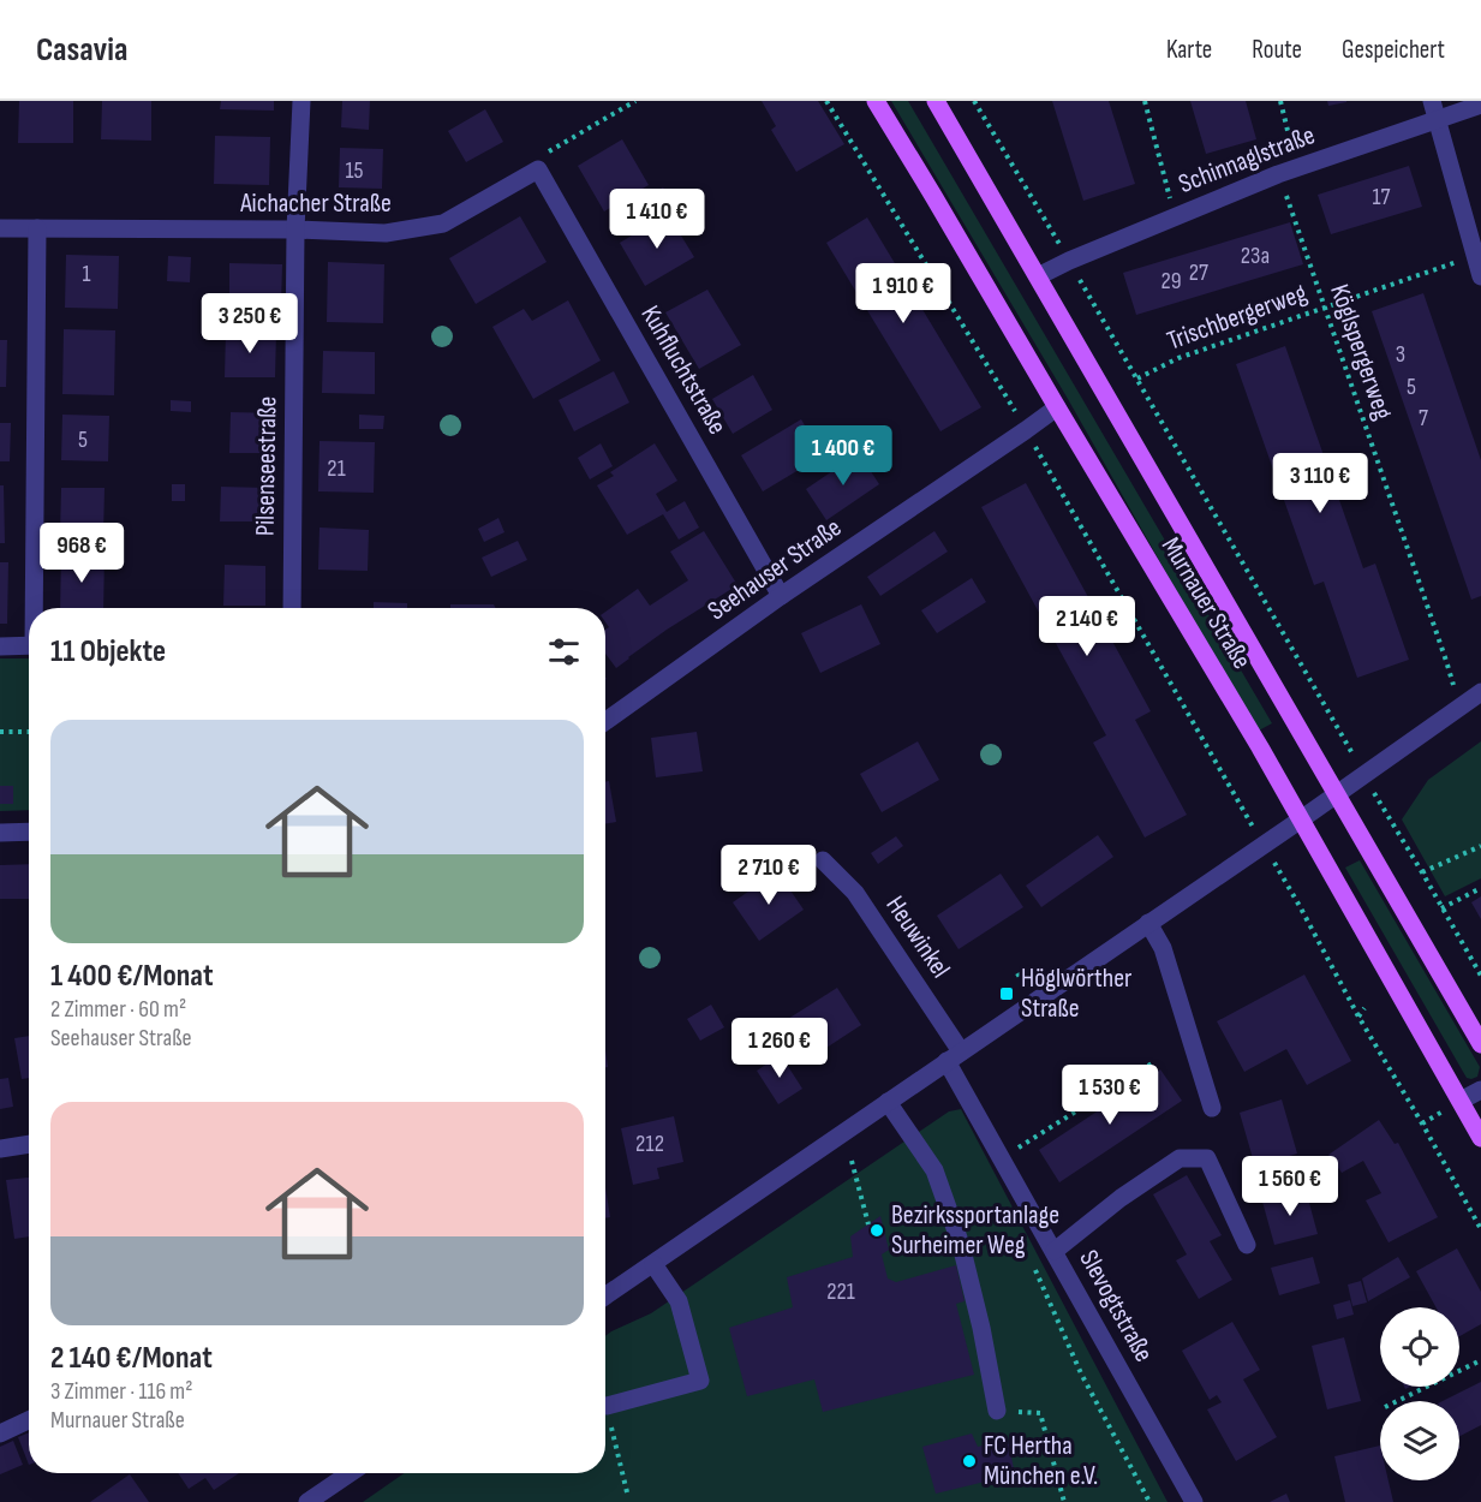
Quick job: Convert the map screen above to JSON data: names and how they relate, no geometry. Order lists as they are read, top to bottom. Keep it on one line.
{"streets":{"main road":["Murnauer Straße"],"street":["Schinnaglstraße","Aichacher Straße","Kuhfluchtstraße","Pilsenseestraße","Seehauser Straße","Heuwinkel","Slevogtstraße"],"path":["Trischbergerweg","Köglspergerweg"]},"crossings":[["Schinnaglstraße","Köglspergerweg"],["Schinnaglstraße","Murnauer Straße"],["Aichacher Straße","Kuhfluchtstraße"],["Aichacher Straße","Pilsenseestraße"],["Trischbergerweg","Köglspergerweg"],["Kuhfluchtstraße","Seehauser Straße"],["Seehauser Straße","Murnauer Straße"],["Heuwinkel","Slevogtstraße"]],"places":{"transit":["Höglwörther Straße"],"other":["Bezirkssportanlage Surheimer Weg","FC Hertha München e.V."]},"house_numbers":["15","17","23a","27","1","29","3","5","7","5","21","212","221"],"page":{"header":"Casavia","nav":["Karte","Route","Gespeichert"],"price":["1 410 €","1 910 €","3 250 €","1 400 €","3 110 €","968 €","2 140 €","2 710 €","1 260 €","1 530 €","1 560 €"],"heading":"11 Objekte","list":[{"name":"1 400 €/Monat","note":"2 Zimmer · 60 m² · Seehauser Straße"},{"name":"2 140 €/Monat","note":"3 Zimmer · 116 m² · Murnauer Straße"}]}}
